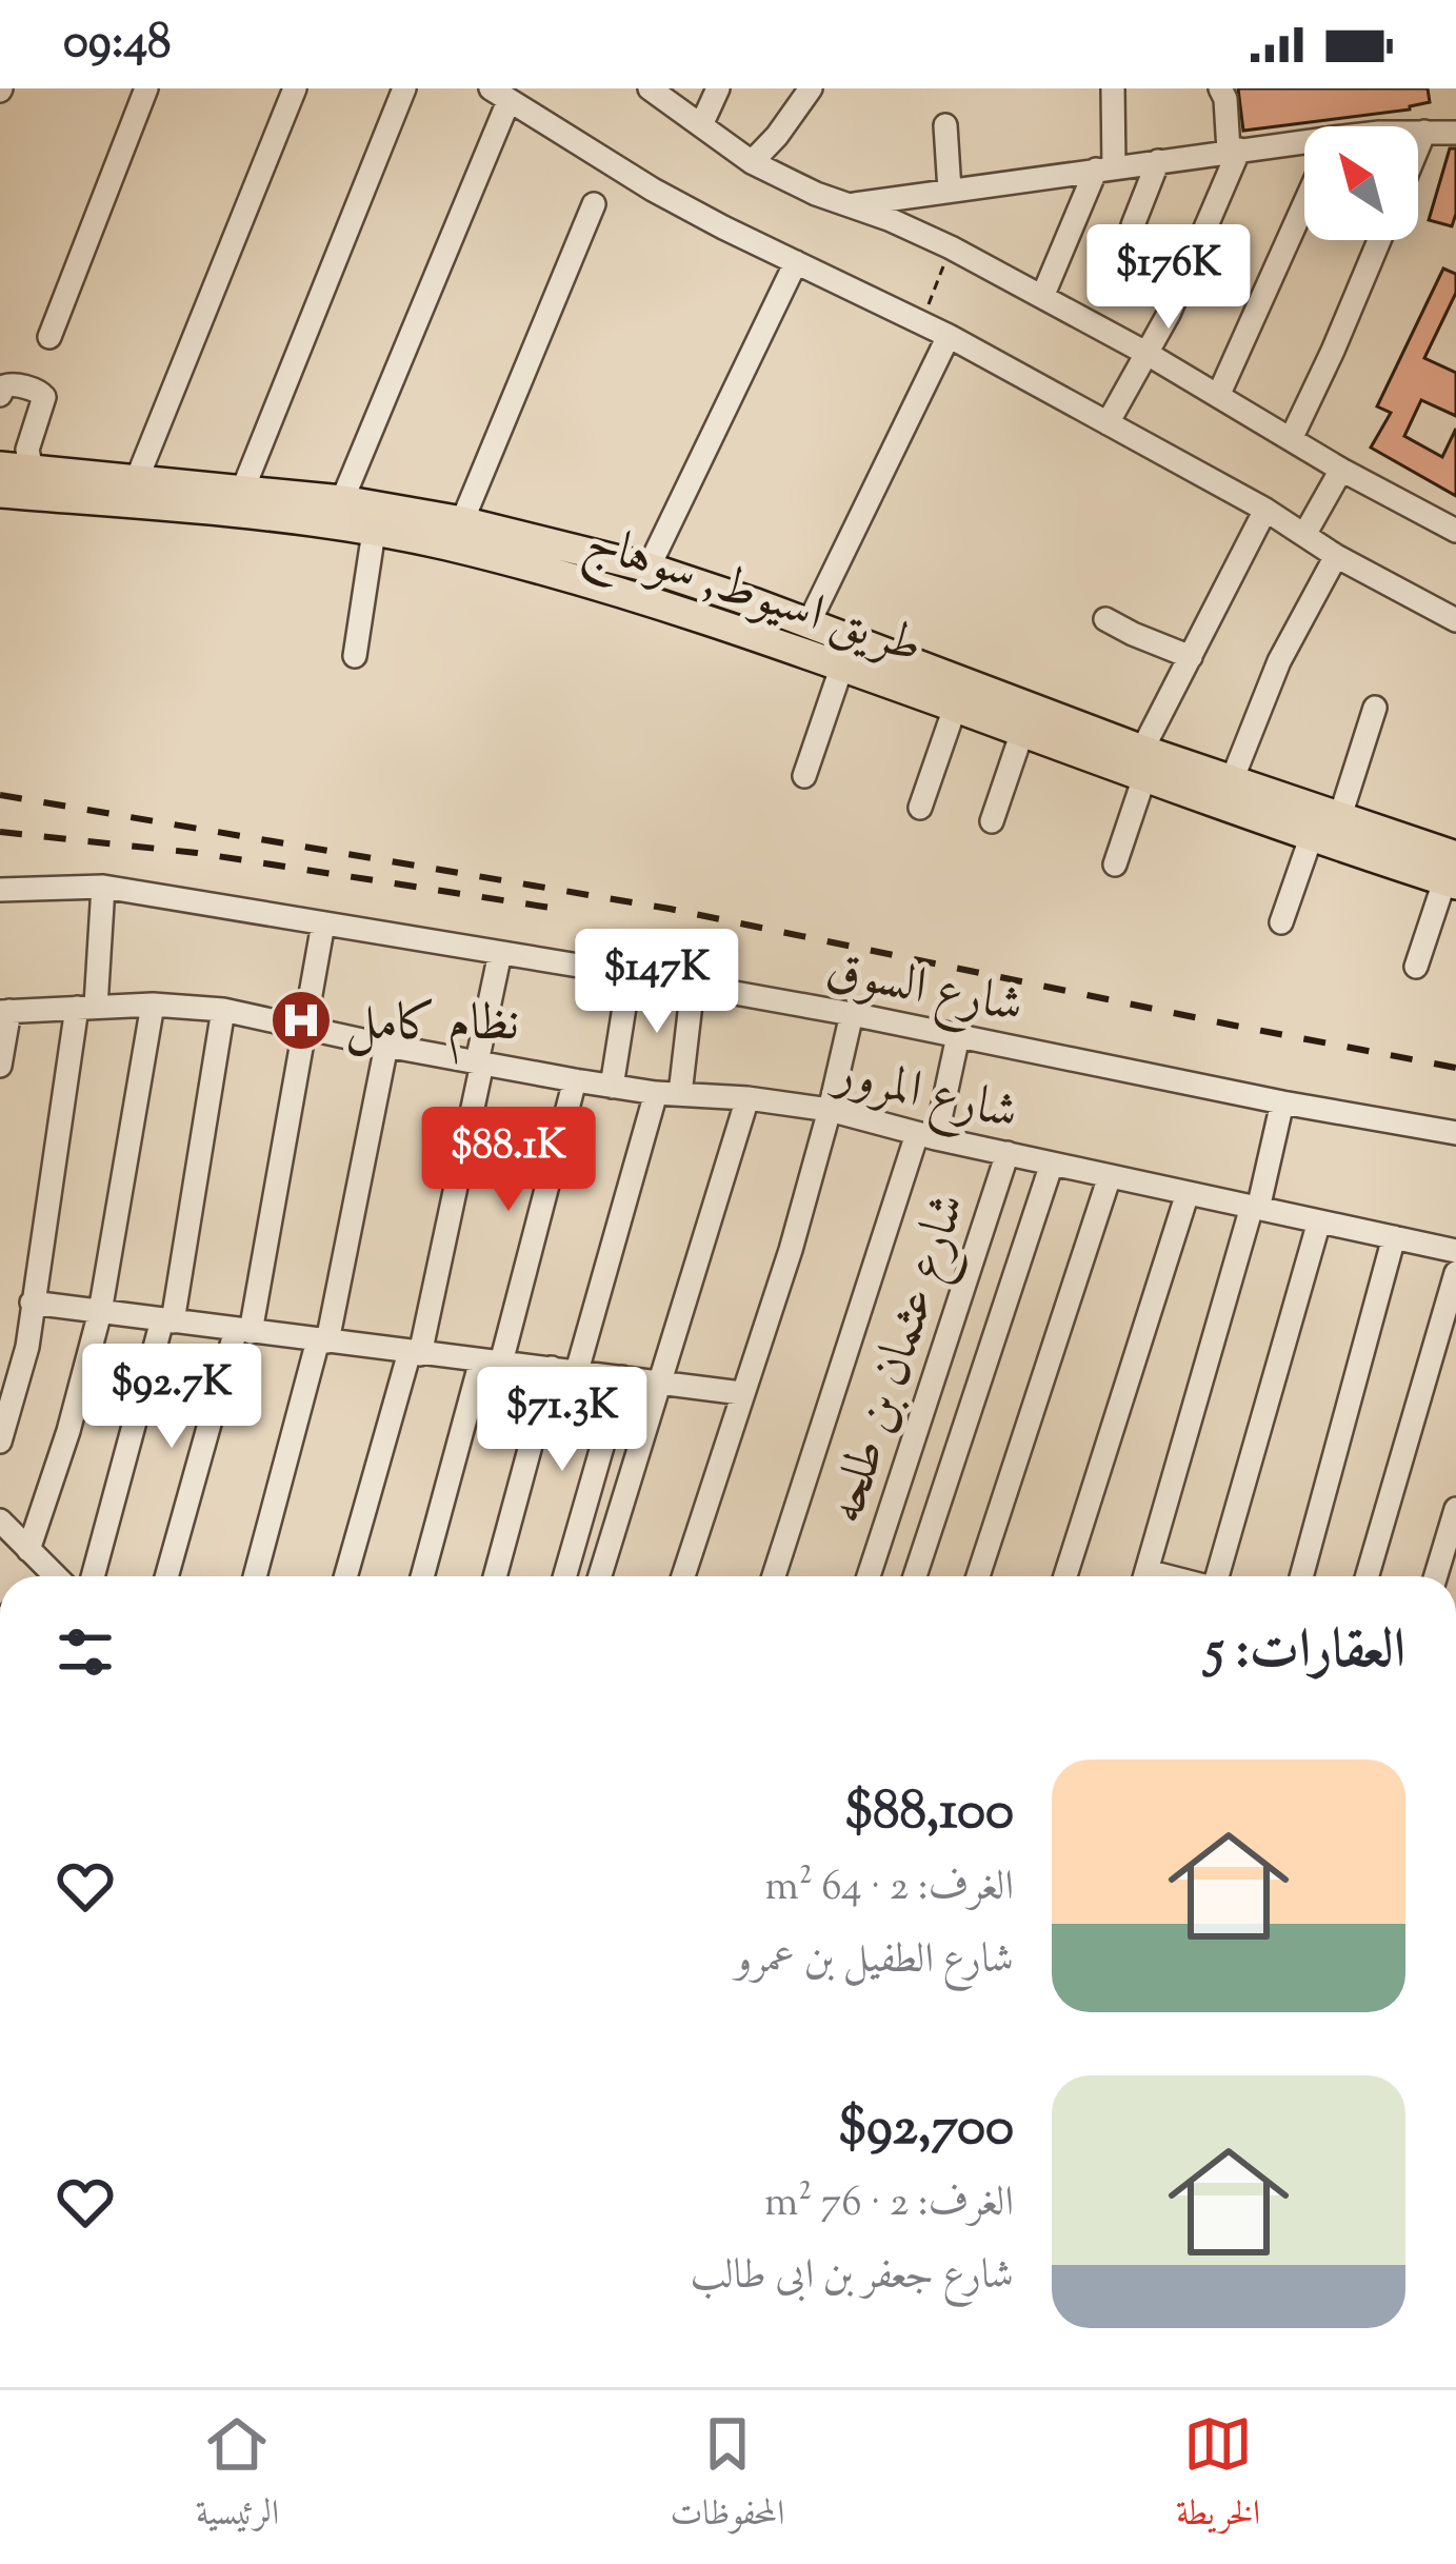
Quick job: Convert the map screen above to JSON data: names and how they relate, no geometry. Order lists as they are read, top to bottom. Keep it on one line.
{"streets":{"main road":["طريق اسيوط, سوهاج"],"street":["شارع السوق","شارع المرور","شارع عثمان بن طلحه"]},"crossings":[["شارع المرور","شارع عثمان بن طلحه"]],"places":{"hospital":["نظام كامل"]},"north":"top left","page":{"status":"09:48","price":["$176K","$147K","$88.1K","$92.7K","$71.3K"],"heading":"العقارات: 5","list":[{"name":"$88,100","note":"الغرف: 2 · 64 m² · شارع الطفيل بن عمرو"},{"name":"$92,700","note":"الغرف: 2 · 76 m² · شارع جعفر بن ابى طالب"}],"tabs":["الخريطة","المحفوظات","الرئيسية"]}}
